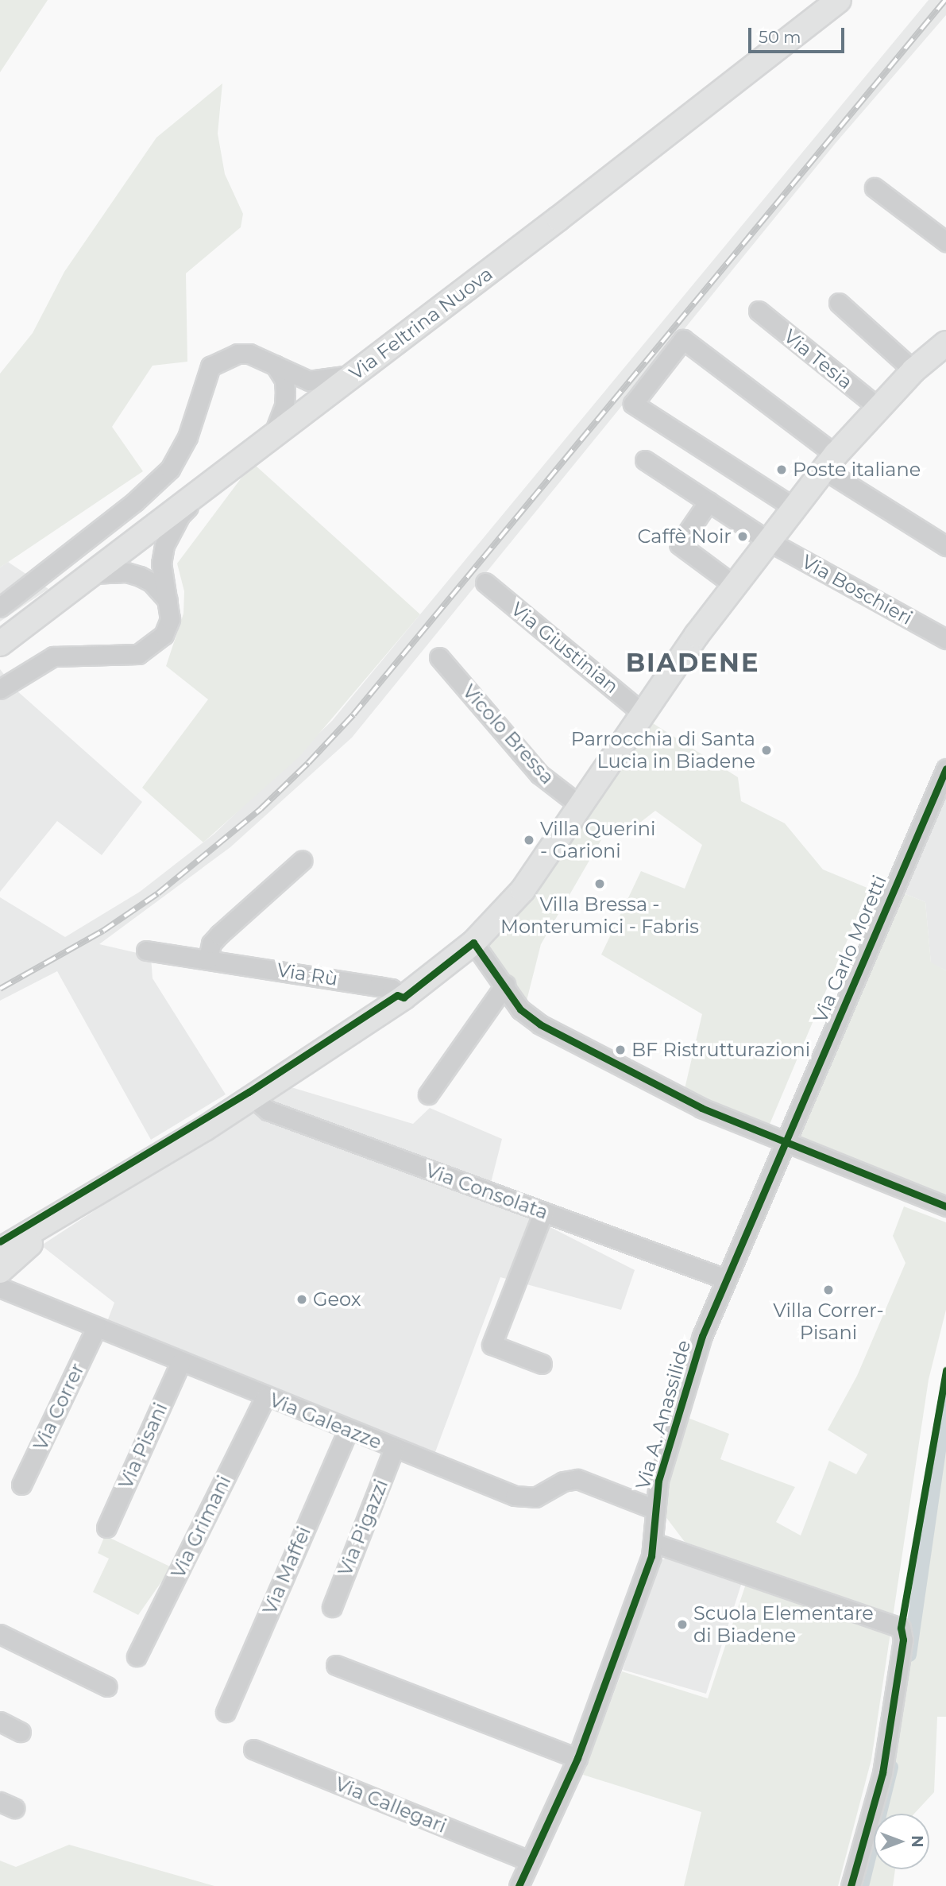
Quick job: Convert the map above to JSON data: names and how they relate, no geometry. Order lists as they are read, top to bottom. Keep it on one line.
{"streets":{"main road":["Via Feltrina Nuova"],"street":["Via Tesia","Via Boschieri","Via Giustinian","Vicolo Bressa","Via Carlo Moretti","Via Rù","Via Consolata","Via Correr","Via A. Anassilide","Via Galeazze","Via Pisani","Via Grimani","Via Pigazzi","Via Maffei","Via Callegari"]},"crossings":[["Via Carlo Moretti","Via A. Anassilide"],["Via Consolata","Via A. Anassilide"],["Via Correr","Via Galeazze"],["Via A. Anassilide","Via Galeazze"],["Via A. Anassilide","Via Callegari"],["Via Galeazze","Via Pisani"],["Via Galeazze","Via Grimani"],["Via Galeazze","Via Pigazzi"],["Via Galeazze","Via Maffei"]],"districts":["BIADENE"],"places":["Poste italiane","Caffè Noir","Parrocchia di Santa Lucia in Biadene","Villa Querini - Garioni","Villa Bressa - Monterumici - Fabris","BF Ristrutturazioni","Villa Correr- Pisani","Geox","Scuola Elementare di Biadene"],"scale_bar":"50 m","north":"right"}
